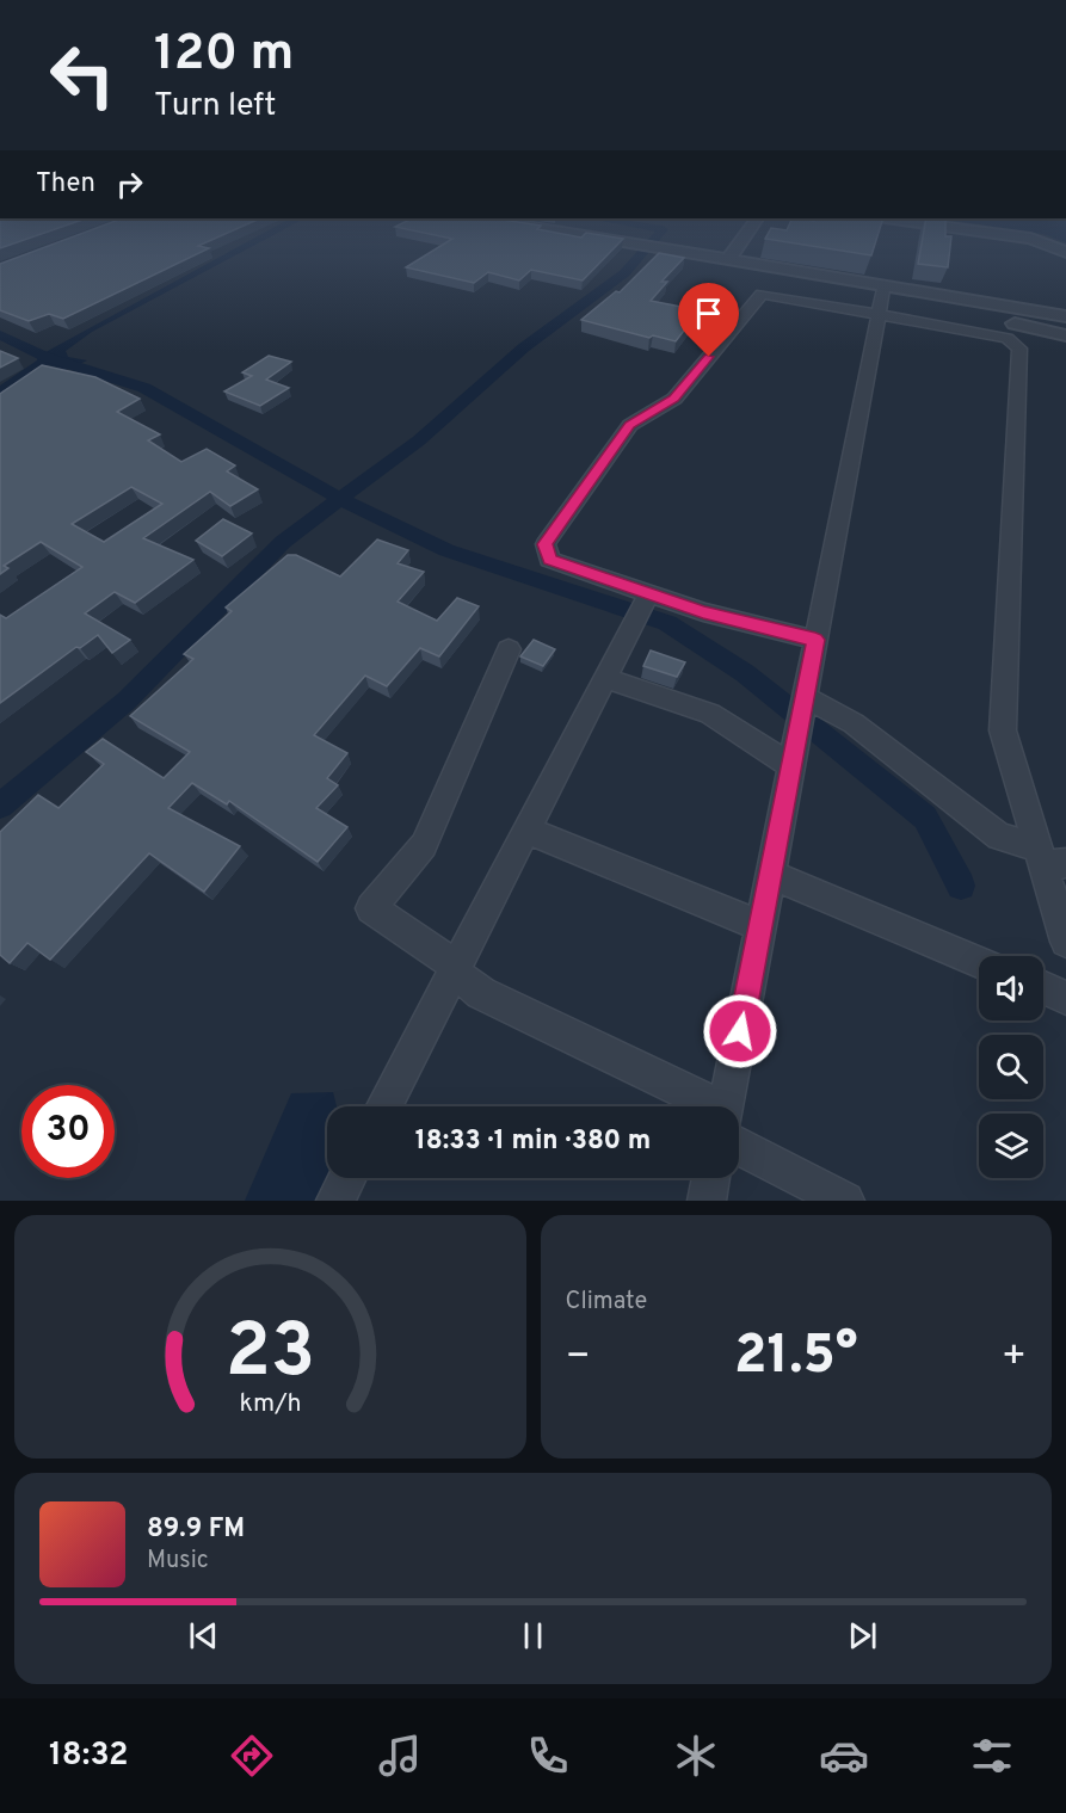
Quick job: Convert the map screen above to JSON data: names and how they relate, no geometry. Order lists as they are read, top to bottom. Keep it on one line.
{"page":{"turn":["120 m","Turn left"],"then":"Then","limit":"30","trip":"18:33 · 1 min · 380 m","tile":"Climate","heat":["−","21.5°","+"],"song":["89.9 FM","Music"],"tabs":"18:32","gauge":["23","km/h"]}}
